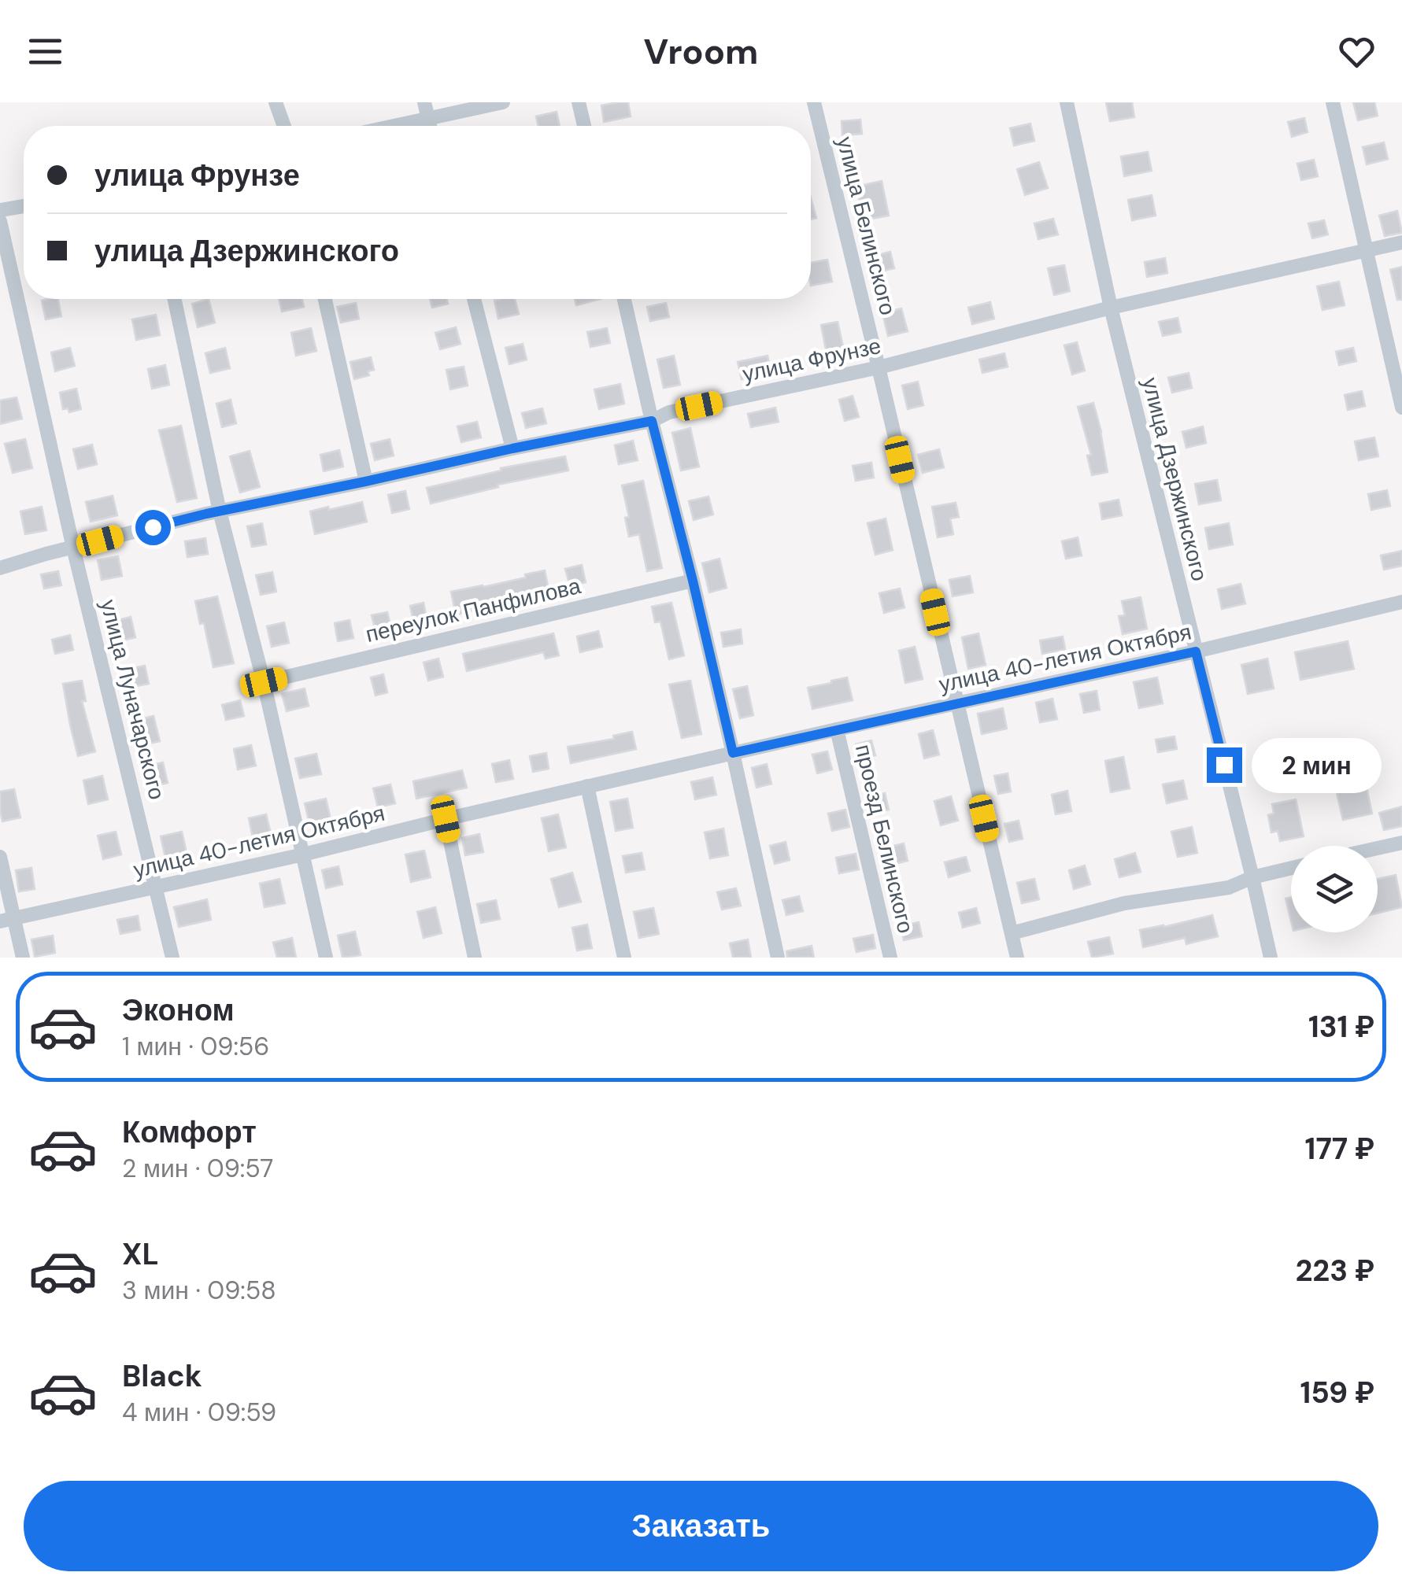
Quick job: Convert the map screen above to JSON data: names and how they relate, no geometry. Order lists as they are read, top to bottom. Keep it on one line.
{"streets":{"street":["улица Белинского","улица Фрунзе","улица Дзержинского","переулок Панфилова","улица 40-летия Октября","улица Луначарского","проезд Белинского"]},"crossings":[["улица Белинского","улица Фрунзе"],["улица Белинского","улица 40-летия Октября"],["улица Фрунзе","улица Дзержинского"],["улица Фрунзе","улица Луначарского"],["улица Дзержинского","улица 40-летия Октября"],["улица 40-летия Октября","улица Луначарского"],["улица 40-летия Октября","проезд Белинского"]],"page":{"header":"Vroom","banner":["улица Фрунзе","улица Дзержинского"],"bubble":"2 мин","list":[{"name":"Эконом","note":"1 мин · 09:56","value":"131 ₽"},{"name":"Комфорт","note":"2 мин · 09:57","value":"177 ₽"},{"name":"XL","note":"3 мин · 09:58","value":"223 ₽"},{"name":"Black","note":"4 мин · 09:59","value":"159 ₽"}],"buttons":"Заказать"}}
